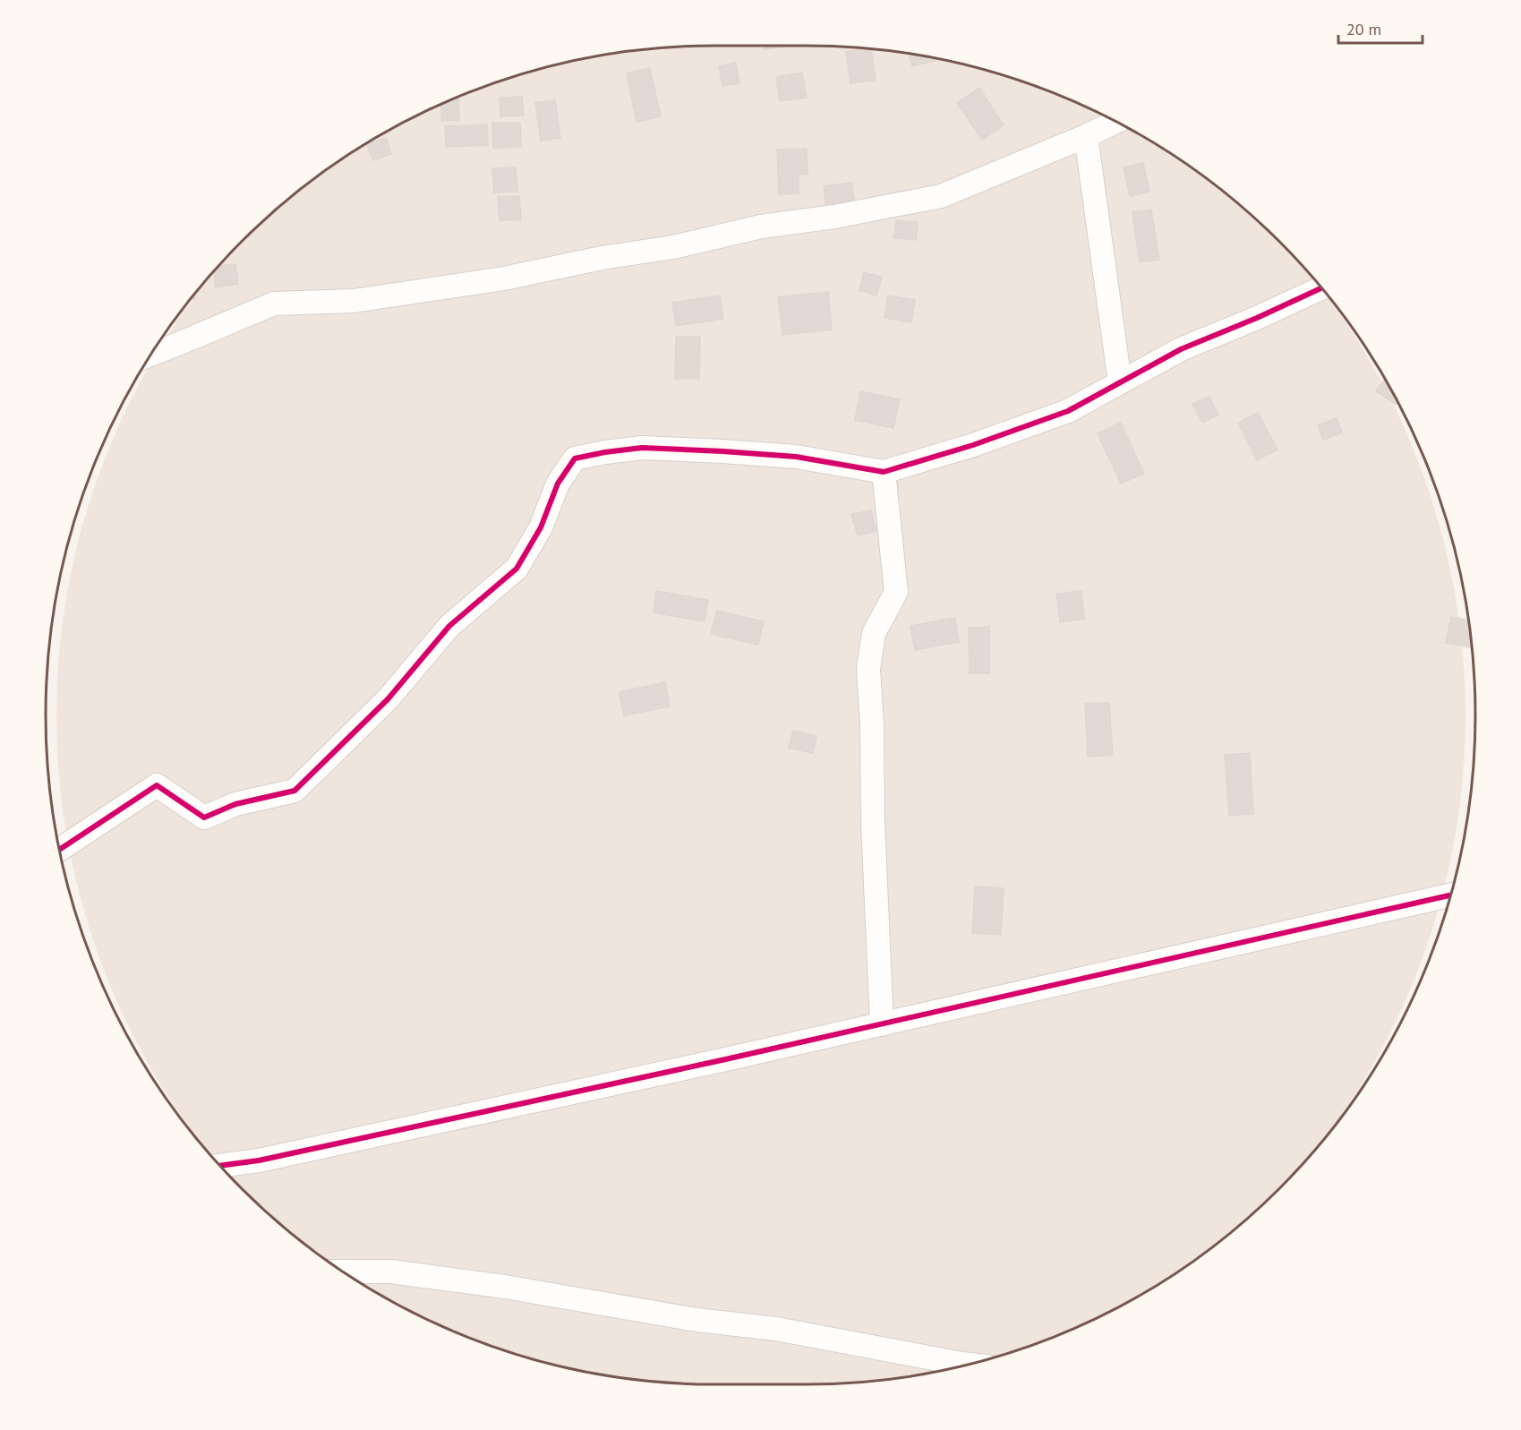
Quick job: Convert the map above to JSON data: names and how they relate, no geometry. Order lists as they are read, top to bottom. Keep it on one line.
{"scale_bar":"20 m"}
